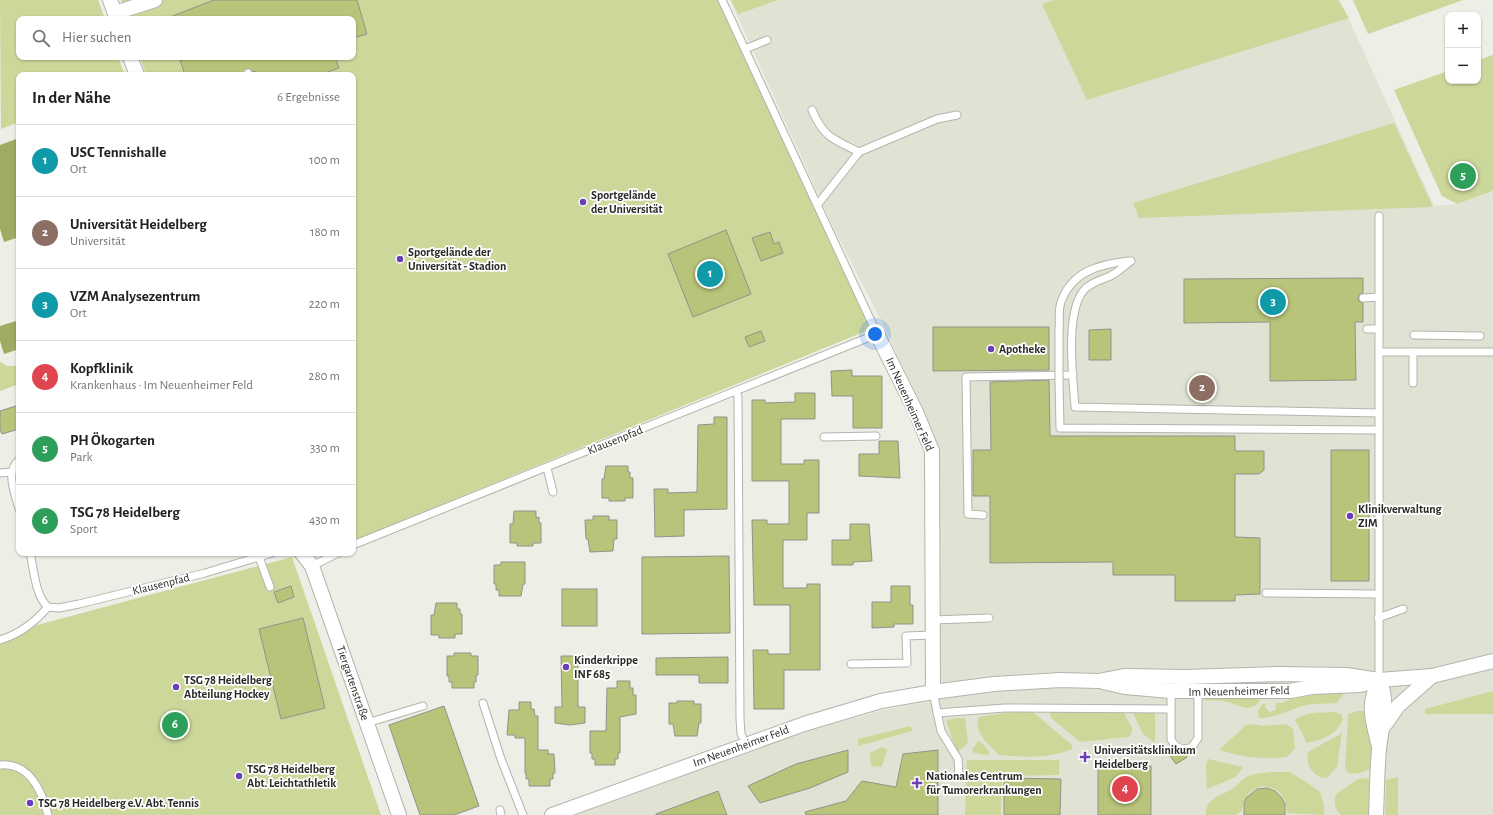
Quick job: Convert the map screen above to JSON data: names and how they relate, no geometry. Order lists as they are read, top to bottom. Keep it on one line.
{"streets":{"street":["Im Neuenheimer Feld","Tiergartenstraße"],"lane":["Klausenpfad"]},"crossings":[["Im Neuenheimer Feld","Klausenpfad"]],"places":{"other":["Sportgelände der Universität","Sportgelände der Universität - Stadion","Apotheke","Klinikverwaltung ZIM","Kinderkrippe INF 685","TSG 78 Heidelberg Abteilung Hockey","TSG 78 Heidelberg Abt. Leichtathletik","TSG 78 Heidelberg e.V. Abt. Tennis"],"health":["Universitätsklinikum Heidelberg","Nationales Centrum für Tumorerkrankungen"]},"page":{"map_buttons":["+","−"],"search":"Hier suchen","heading":["In der Nähe","6 Ergebnisse"],"list":[{"mark":"1","name":"USC Tennishalle","note":"Ort","value":"100 m"},{"mark":"2","name":"Universität Heidelberg","note":"Universität","value":"180 m"},{"mark":"3","name":"VZM Analysezentrum","note":"Ort","value":"220 m"},{"mark":"4","name":"Kopfklinik","note":"Krankenhaus · Im Neuenheimer Feld","value":"280 m"},{"mark":"5","name":"PH Ökogarten","note":"Park","value":"330 m"},{"mark":"6","name":"TSG 78 Heidelberg","note":"Sport","value":"430 m"}],"pins":["5","1","3","2","6","4"]}}
